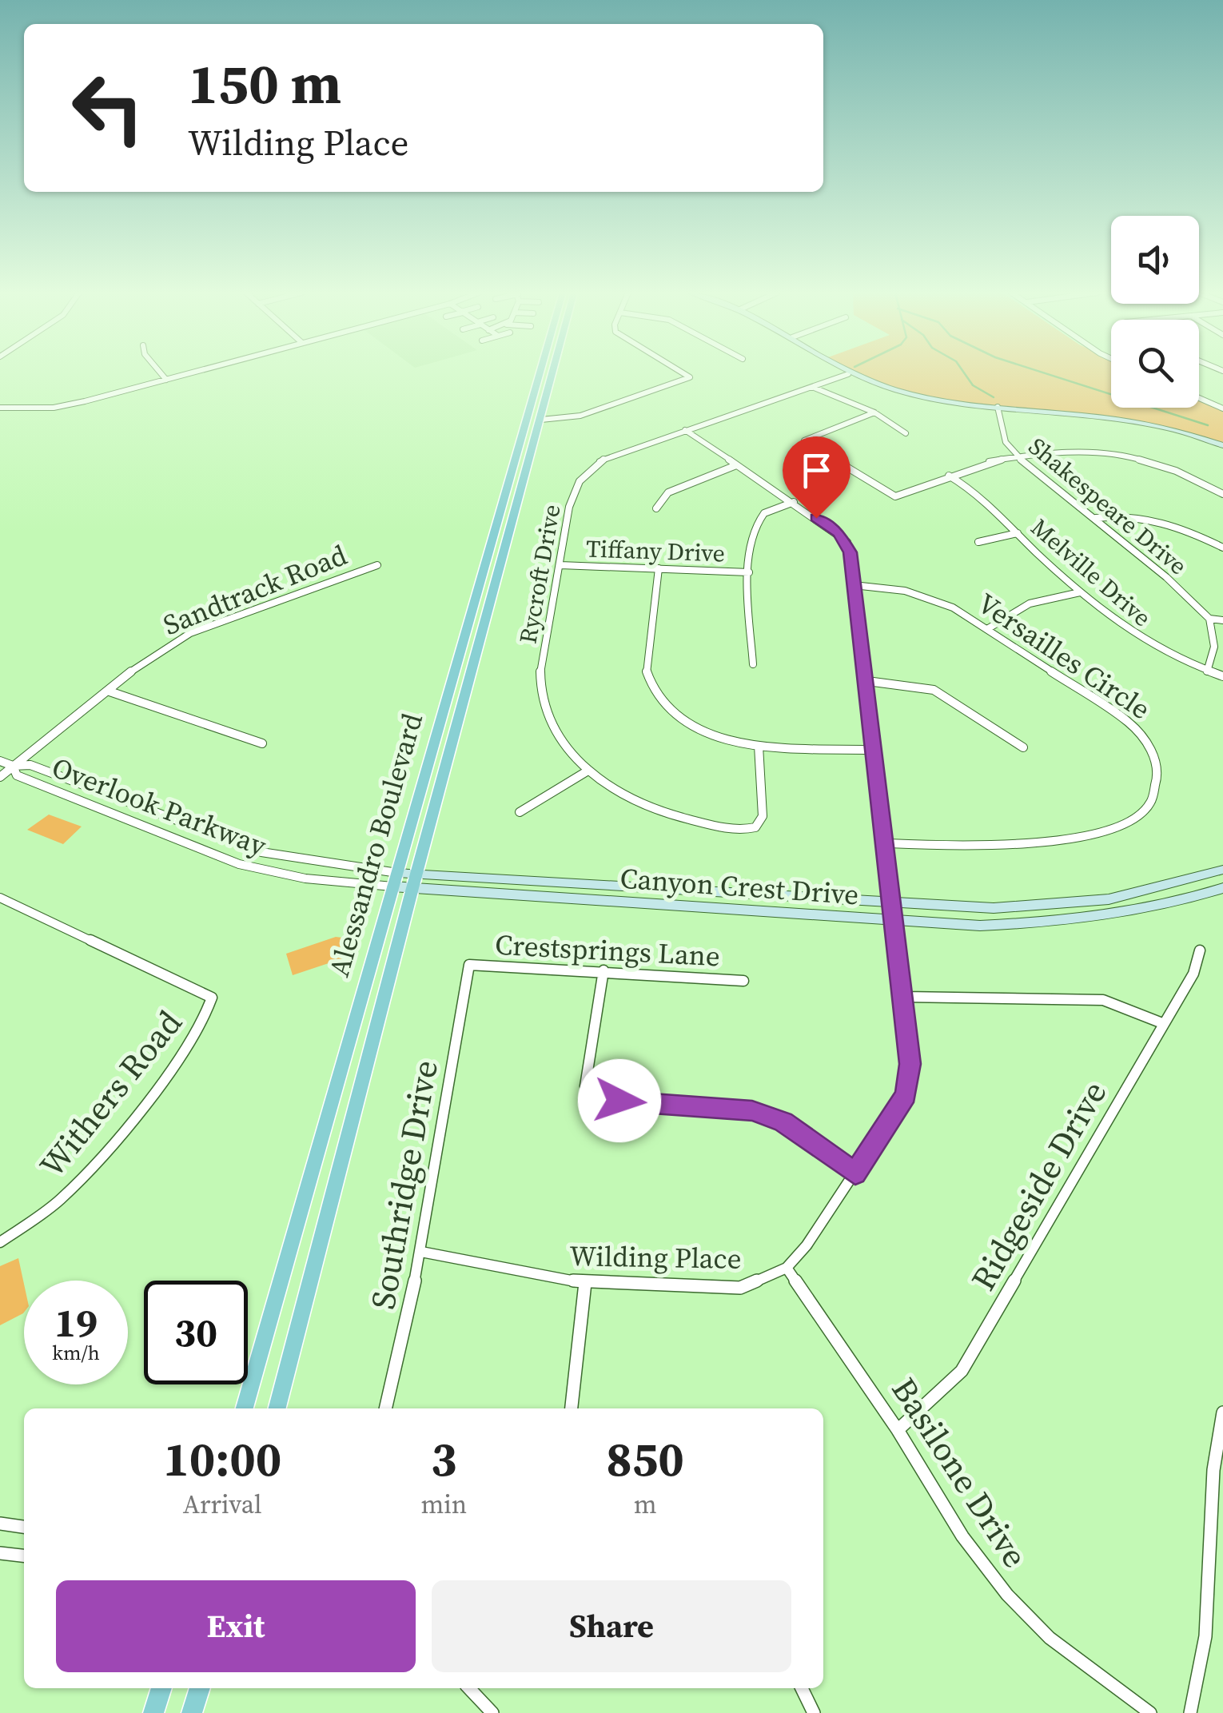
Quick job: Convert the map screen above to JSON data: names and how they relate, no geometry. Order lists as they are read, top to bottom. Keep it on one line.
{"streets":{"main road":["Alessandro Boulevard","Canyon Crest Drive"],"street":["Shakespeare Drive","Tiffany Drive","Melville Drive","Rycroft Drive","Sandtrack Road","Versailles Circle","Overlook Parkway","Crestsprings Lane","Withers Road","Southridge Drive","Ridgeside Drive","Wilding Place","Basilone Drive"]},"crossings":[["Tiffany Drive","Rycroft Drive"],["Rycroft Drive","Wilding Place"],["Sandtrack Road","Overlook Parkway"],["Versailles Circle","Wilding Place"],["Overlook Parkway","Alessandro Boulevard"],["Overlook Parkway","Canyon Crest Drive"],["Alessandro Boulevard","Canyon Crest Drive"],["Canyon Crest Drive","Wilding Place"],["Crestsprings Lane","Southridge Drive"],["Southridge Drive","Wilding Place"],["Ridgeside Drive","Basilone Drive"],["Wilding Place","Basilone Drive"]],"page":{"turn":["150 m","Wilding Place"],"speed":"19 km/h","limit":"30","eta":["10:00","Arrival","3","min","850","m"],"buttons":["Exit","Share"]}}
